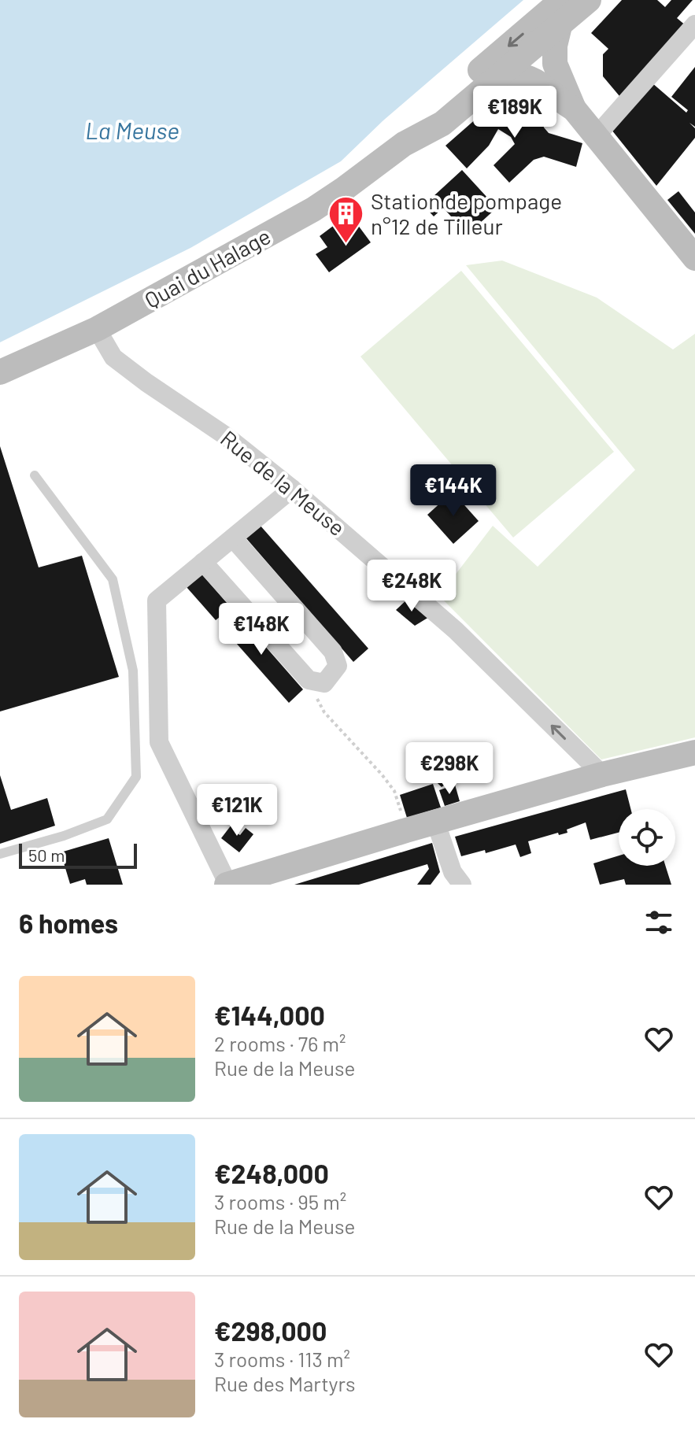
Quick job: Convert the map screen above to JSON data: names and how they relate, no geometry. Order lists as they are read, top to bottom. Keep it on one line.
{"streets":{"main road":["Quai du Halage"],"street":["Rue de la Meuse"]},"crossings":[["Quai du Halage","Rue de la Meuse"]],"water":["La Meuse"],"places":{"building":["Station de pompage n°12 de Tilleur"]},"scale_bar":"50 m","page":{"price":["€189K","€144K","€248K","€148K","€298K","€121K"],"scale":"50 m","heading":"6 homes","list":[{"name":"€144,000","note":"2 rooms · 76 m² · Rue de la Meuse"},{"name":"€248,000","note":"3 rooms · 95 m² · Rue de la Meuse"},{"name":"€298,000","note":"3 rooms · 113 m² · Rue des Martyrs"}]}}
